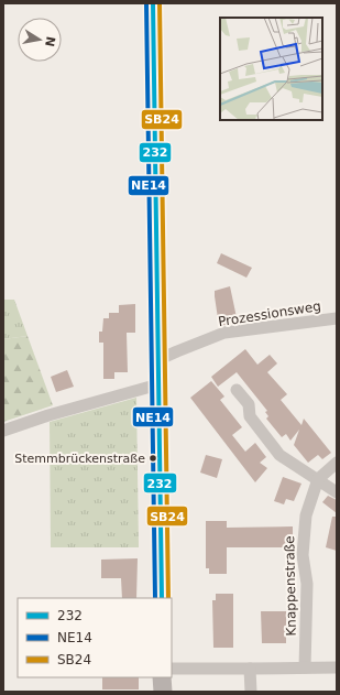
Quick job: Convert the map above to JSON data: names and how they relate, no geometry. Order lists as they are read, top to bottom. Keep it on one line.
{"streets":{"street":["Prozessionsweg","Knappenstraße"]},"places":["Stemmbrückenstraße"],"lines":["transit line 232","transit line NE14","transit line SB24"],"legend":["232","NE14","SB24"],"north":"right"}
